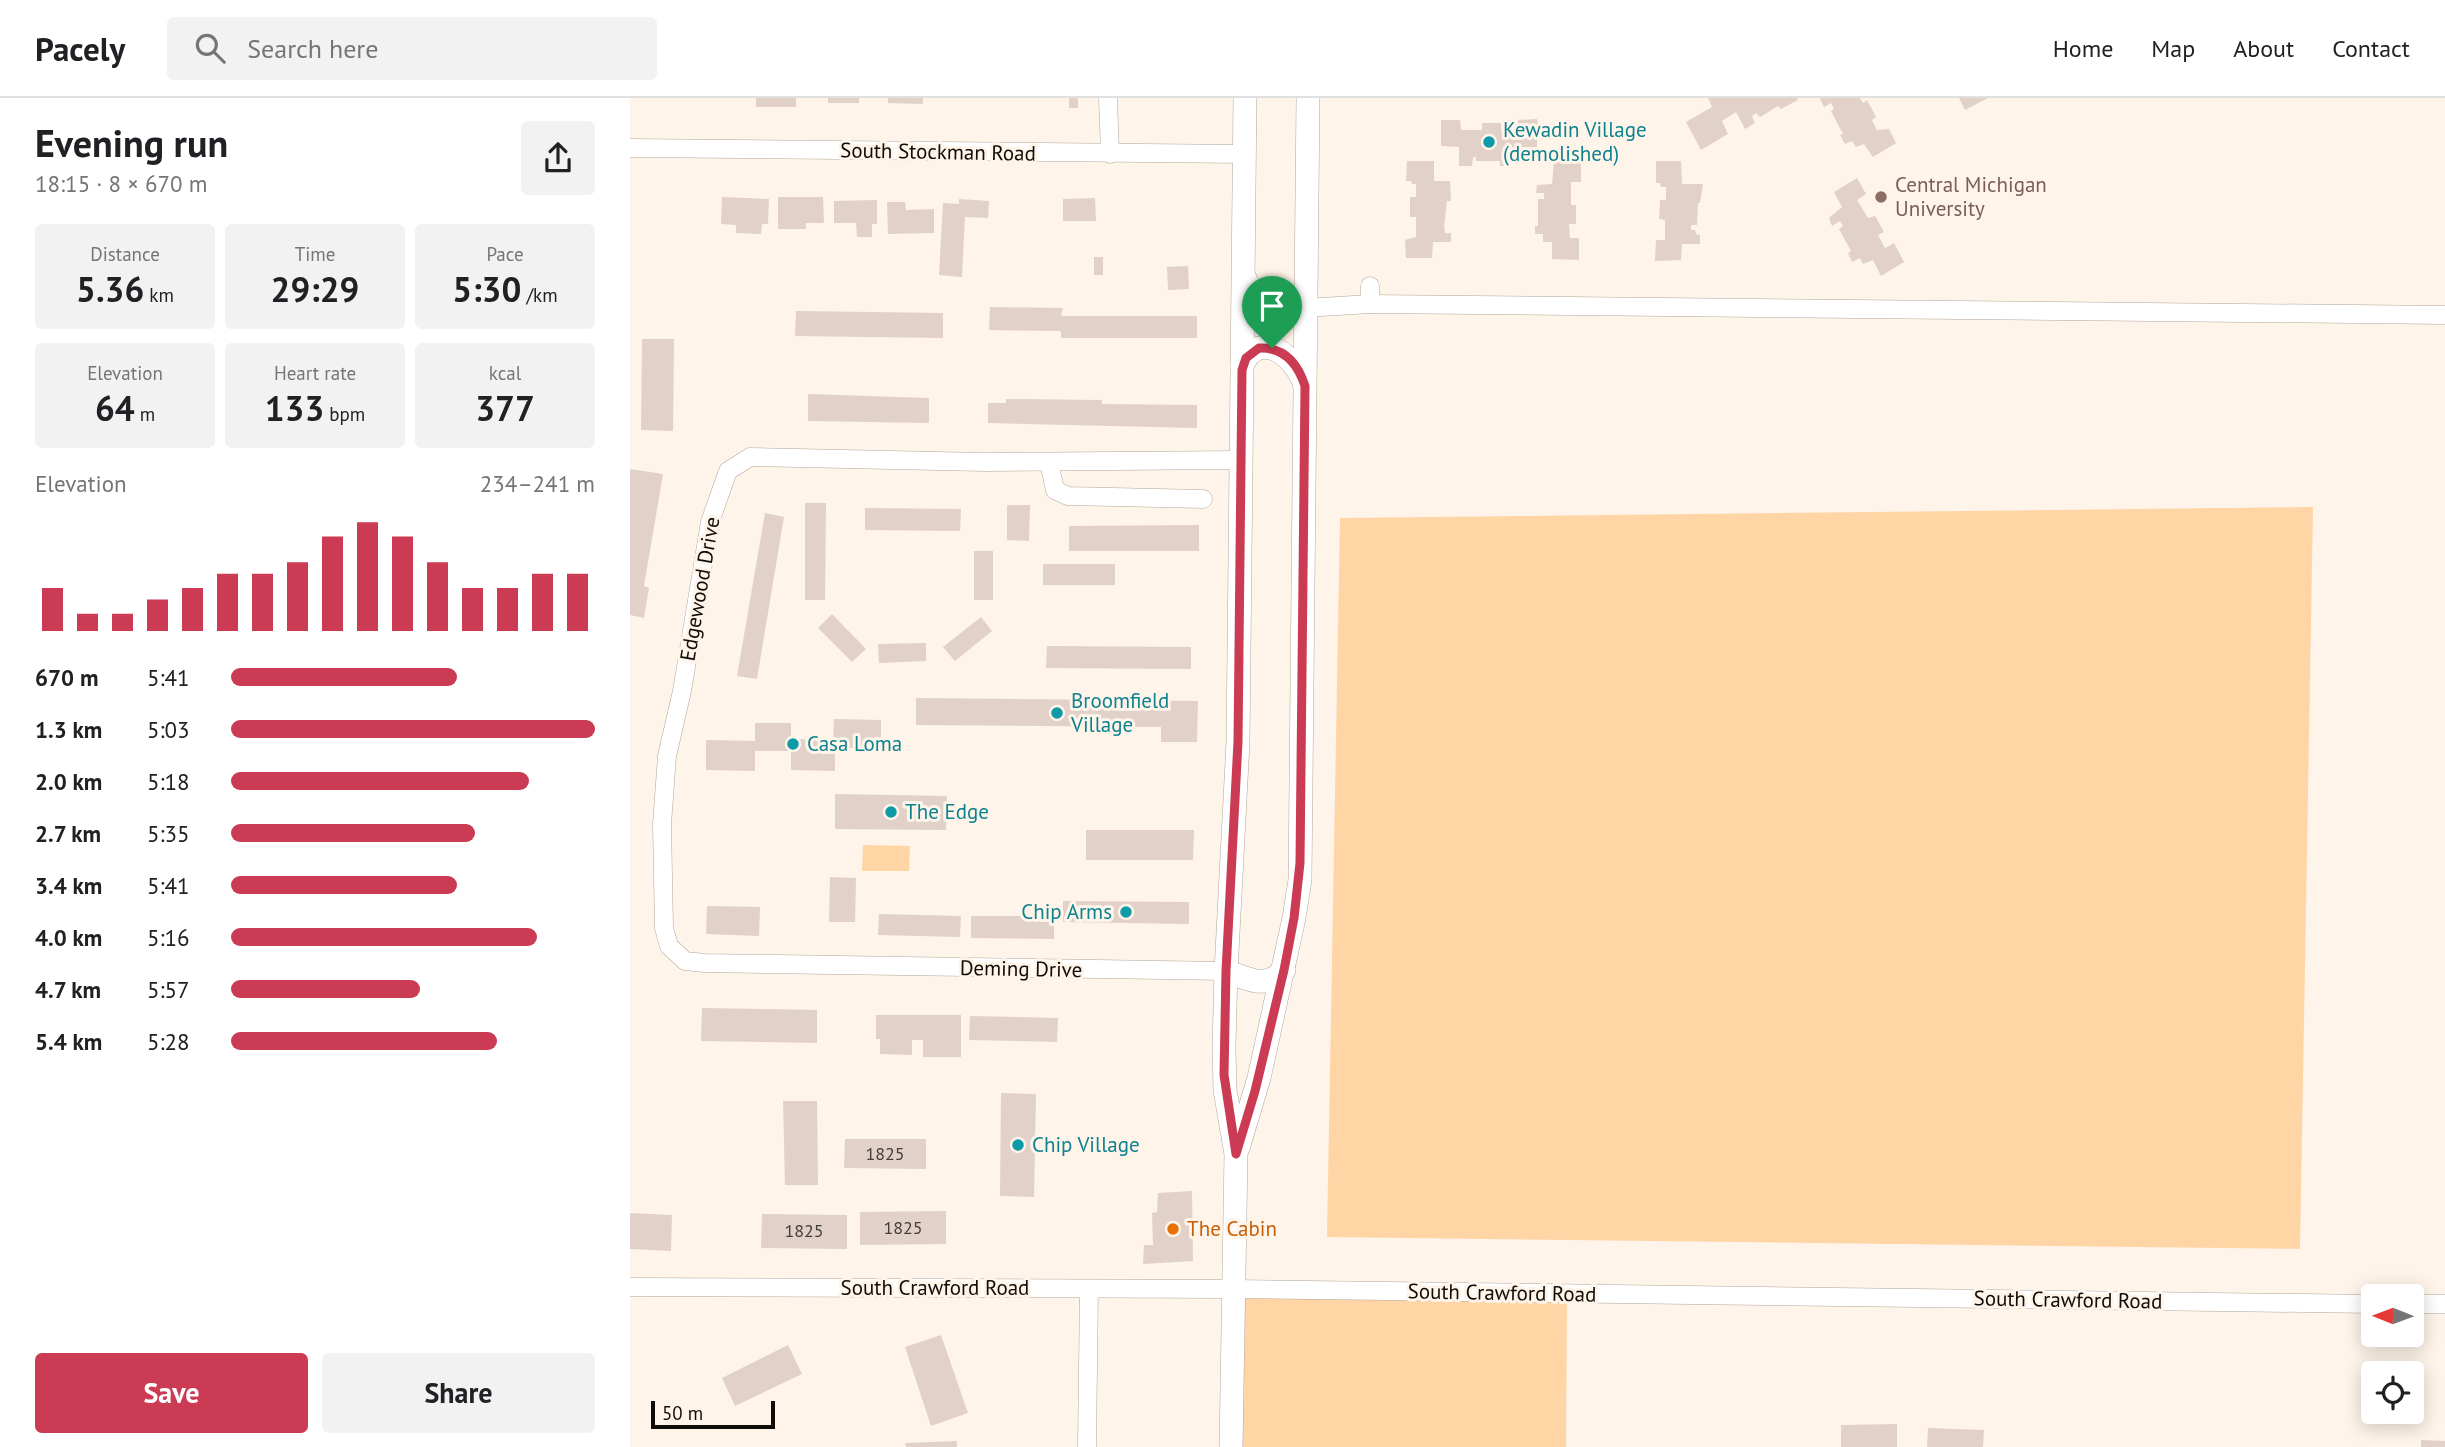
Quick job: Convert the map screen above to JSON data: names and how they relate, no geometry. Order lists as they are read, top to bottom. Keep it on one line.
{"streets":{"street":["South Stockman Road","Edgewood Drive","Deming Drive","South Crawford Road"]},"crossings":[["Edgewood Drive","Deming Drive"]],"places":["Kewadin Village (demolished)","Central Michigan University","Broomfield Village","Casa Loma","The Edge","Chip Arms","Chip Village","The Cabin"],"house_numbers":["1825","1825","1825"],"scale_bar":"50 m","north":"left","page":{"header":"Pacely","search":"Search here","nav":["Home","Map","About","Contact"],"heading":["Evening run","18:15 · 8 × 670 m"],"stats":[["Distance","5.36 km"],["Time","29:29"],["Pace","5:30 /km"],["Elevation","64 m"],["Heart rate","133 bpm"],["kcal","377"]],"chart":["Elevation","234–241 m"],"list":[{"name":"670 m","note":"5:41"},{"name":"1.3 km","note":"5:03"},{"name":"2.0 km","note":"5:18"},{"name":"2.7 km","note":"5:35"},{"name":"3.4 km","note":"5:41"},{"name":"4.0 km","note":"5:16"},{"name":"4.7 km","note":"5:57"},{"name":"5.4 km","note":"5:28"}],"buttons":["Save","Share"],"scale":"50 m"}}
